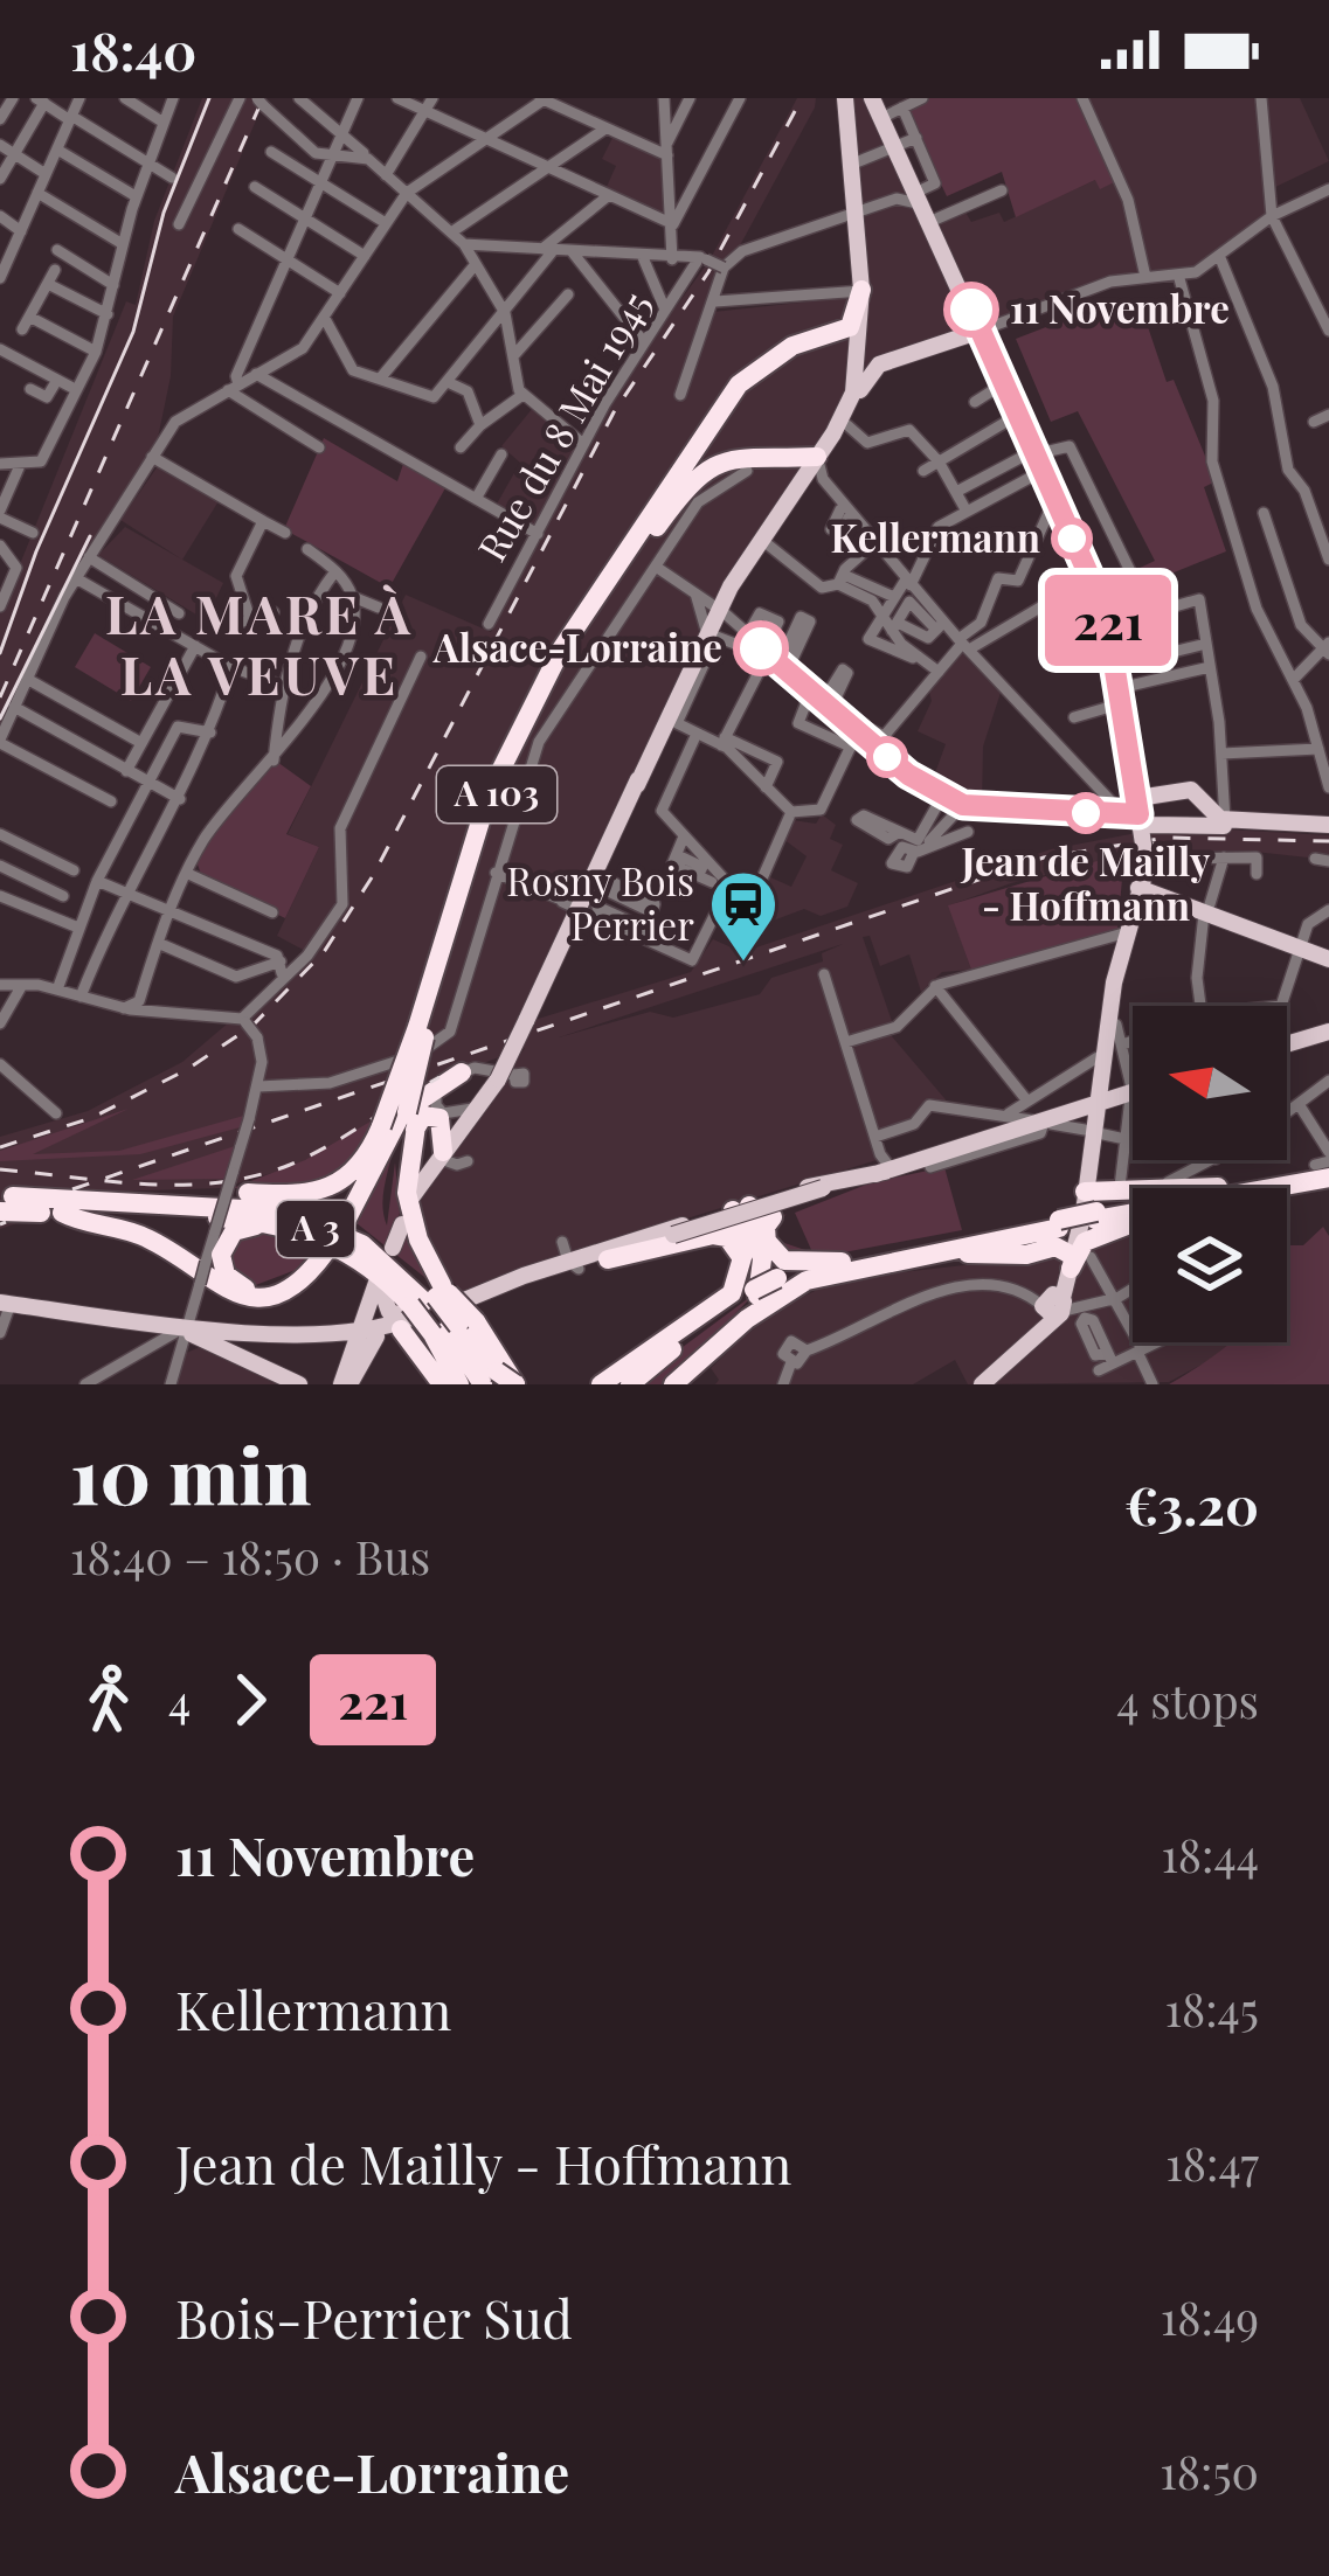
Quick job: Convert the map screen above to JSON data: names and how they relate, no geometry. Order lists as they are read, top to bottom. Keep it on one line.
{"streets":{"highway":["A 103","A 3"],"street":["Rue du 8 Mai 1945"]},"districts":["LA MARE À LA VEUVE"],"places":{"other":["11 Novembre","Kellermann","Alsace-Lorraine","Jean de Mailly - Hoffmann"],"station":["Rosny Bois Perrier"]},"lines":["bus line 221"],"north":"left","page":{"status":"18:40","on_map":"221","heading":["10 min","18:40 – 18:50 · Bus","€3.20"],"legs":["4","221","4 stops"],"list":[{"name":"11 Novembre","value":"18:44"},{"name":"Kellermann","value":"18:45"},{"name":"Jean de Mailly - Hoffmann","value":"18:47"},{"name":"Bois-Perrier Sud","value":"18:49"},{"name":"Alsace-Lorraine","value":"18:50"}]}}
